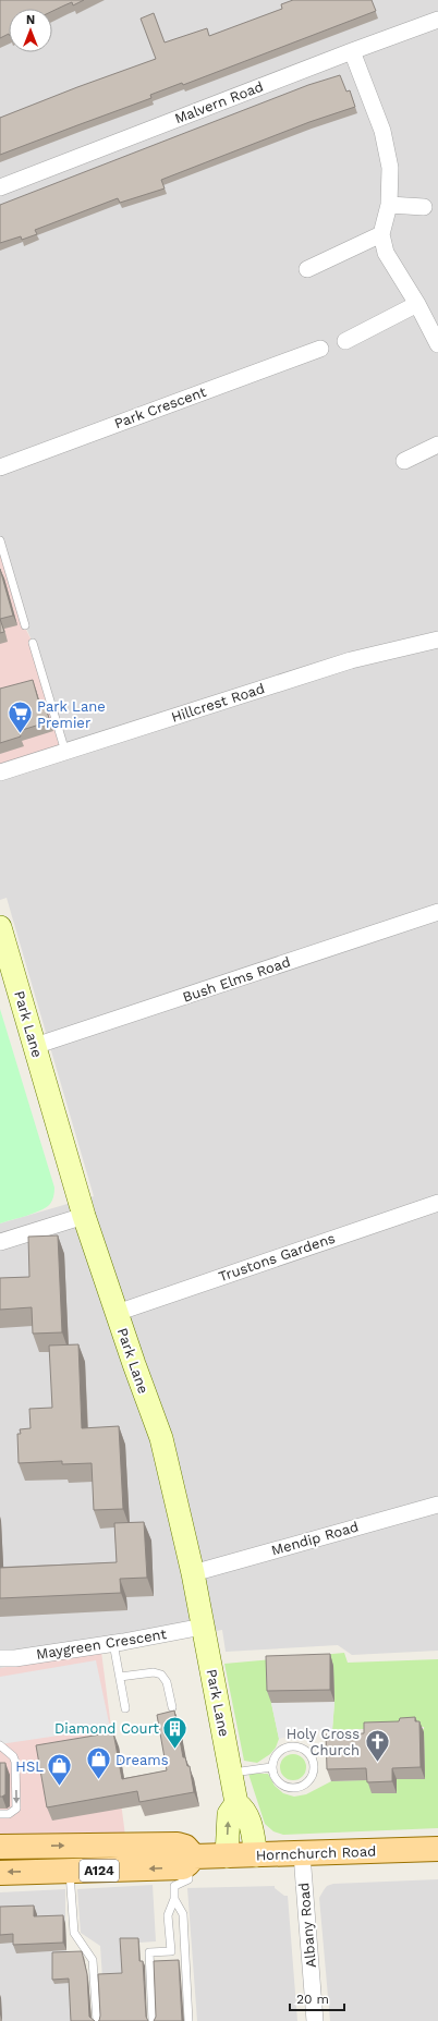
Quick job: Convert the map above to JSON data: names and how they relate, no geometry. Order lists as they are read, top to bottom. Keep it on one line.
{"streets":{"main road":["Hornchurch Road","A124"],"street":["Malvern Road","Park Crescent","Hillcrest Road","Bush Elms Road","Park Lane","Trustons Gardens","Mendip Road","Maygreen Crescent","Albany Road"]},"crossings":[["Bush Elms Road","Park Lane"],["Park Lane","Trustons Gardens"],["Park Lane","Mendip Road"],["Park Lane","Maygreen Crescent"],["Park Lane","Hornchurch Road"],["Hornchurch Road","A124"],["Hornchurch Road","Albany Road"]],"places":{"supermarket":["Park Lane Premier"],"building":["Diamond Court"],"church":["Holy Cross Church"],"shop":["Dreams","HSL"]},"scale_bar":"20 m","north":"top"}
